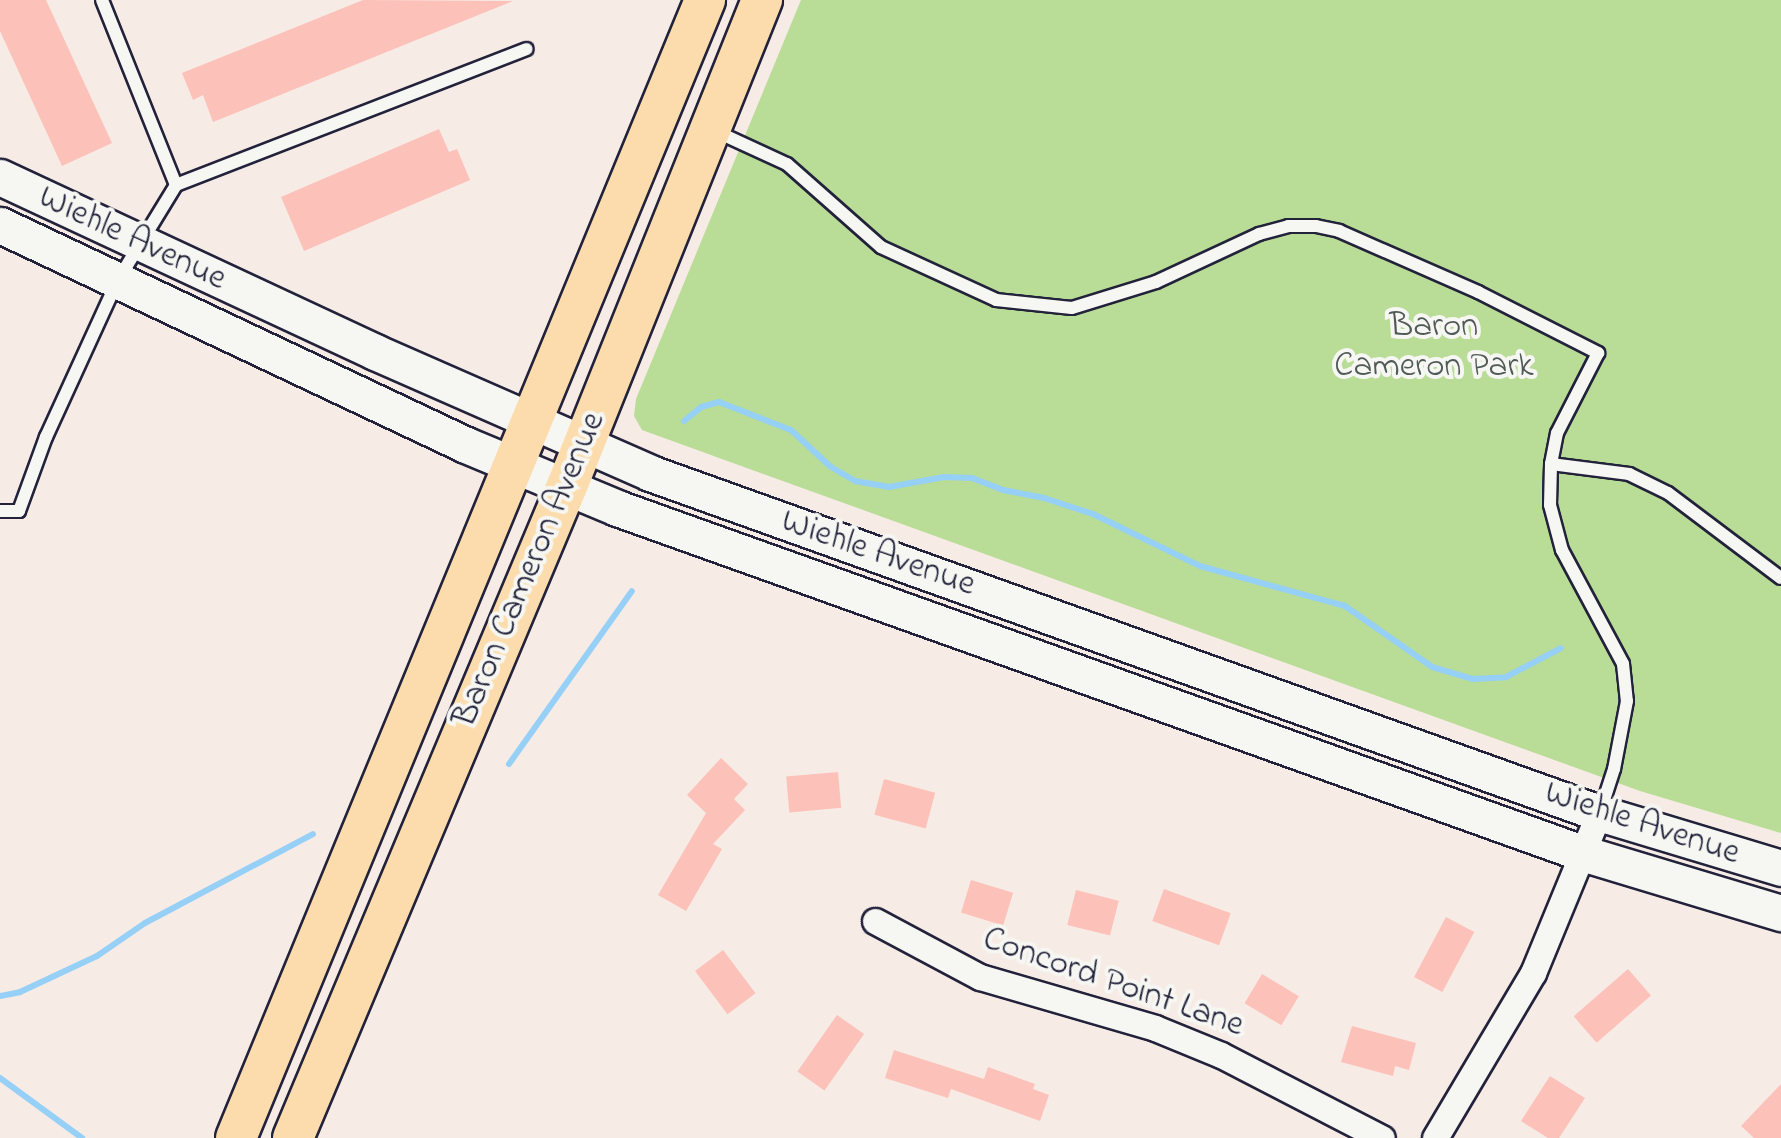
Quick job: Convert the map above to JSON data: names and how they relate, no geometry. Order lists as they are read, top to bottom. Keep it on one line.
{"streets":{"main road":["Wiehle Avenue","Baron Cameron Avenue"],"street":["Concord Point Lane"]},"crossings":[["Wiehle Avenue","Baron Cameron Avenue"]],"parks":["Baron Cameron Park"]}
